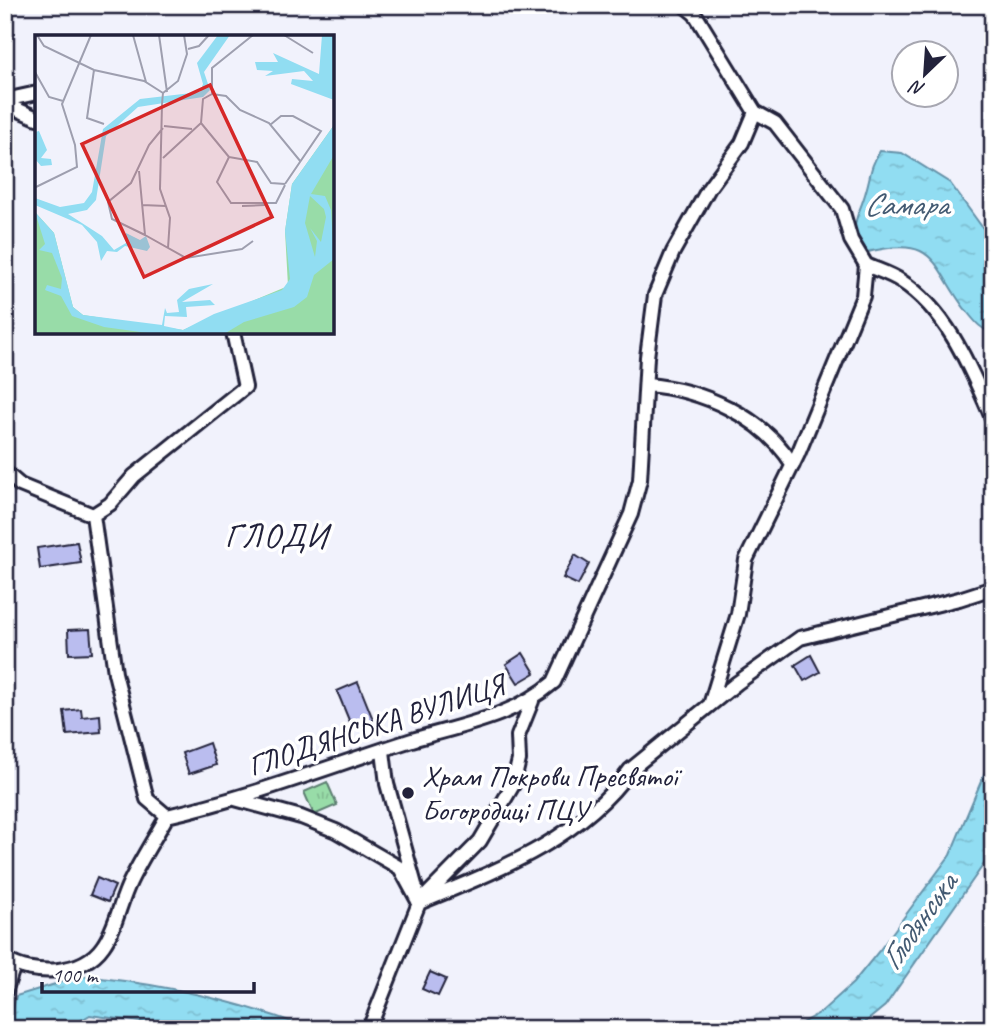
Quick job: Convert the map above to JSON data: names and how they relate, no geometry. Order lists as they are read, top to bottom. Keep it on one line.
{"streets":{"street":["ГЛОДЯНСЬКА ВУЛИЦЯ"]},"districts":["ГЛОДИ"],"water":["Самара","Глодянська"],"places":["Храм Покрови Пресвятої Богородиці ПЦУ"],"scale_bar":"100 m","north":"bottom left"}
